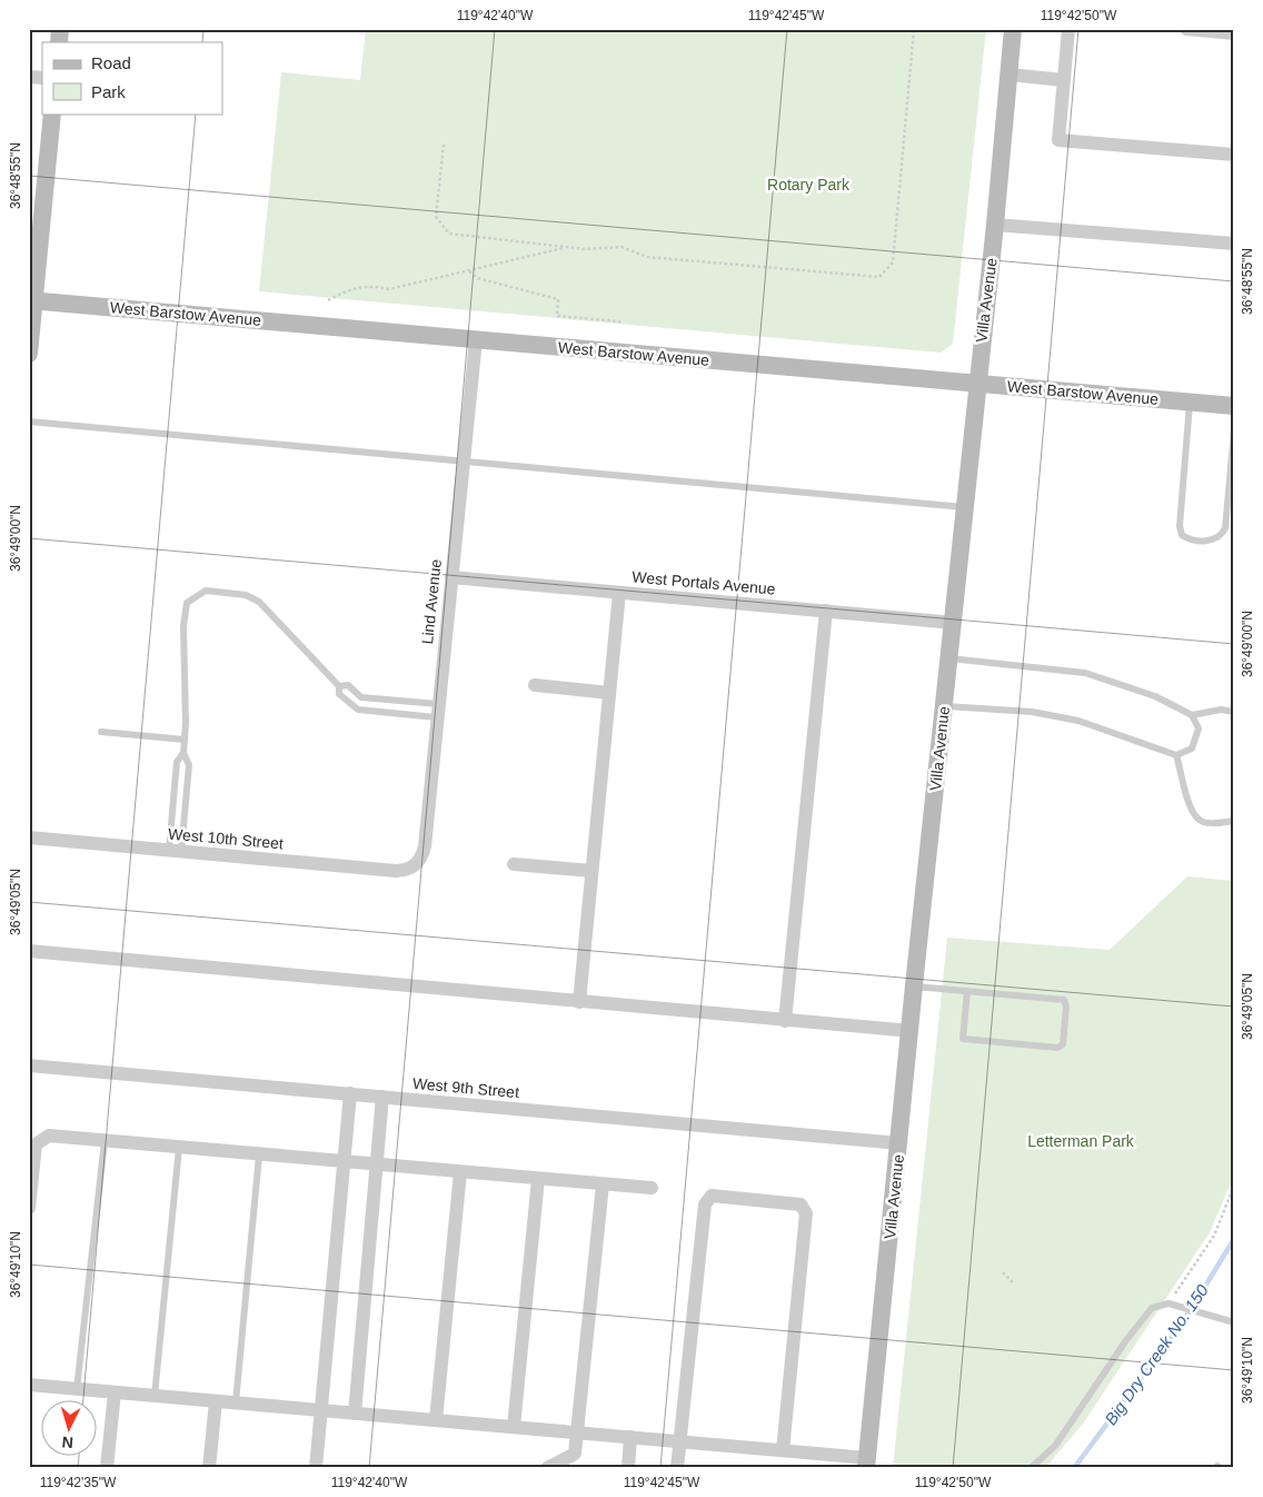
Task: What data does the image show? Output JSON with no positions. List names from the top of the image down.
{
  "streets": {
    "main road": ["Villa Avenue", "West Barstow Avenue"],
    "street": [
      "West Portals Avenue",
      "Lind Avenue",
      "West 10th Street",
      "West 9th Street"
    ]
  },
  "crossings": [
    ["Villa Avenue", "West Barstow Avenue"],
    ["Villa Avenue", "West Portals Avenue"],
    ["Villa Avenue", "West 9th Street"],
    ["West Barstow Avenue", "Lind Avenue"],
    ["West Portals Avenue", "Lind Avenue"],
    ["Lind Avenue", "West 10th Street"]
  ],
  "water": ["Big Dry Creek No. 150"],
  "parks": ["Rotary Park", "Letterman Park"],
  "legend": ["Road", "Park"],
  "north": "bottom",
  "coordinates": [
    "119°42'40\"W",
    "119°42'45\"W",
    "119°42'50\"W",
    "36°48'55\"N",
    "36°49'00\"N",
    "36°49'05\"N",
    "36°49'10\"N",
    "119°42'35\"W"
  ]
}
